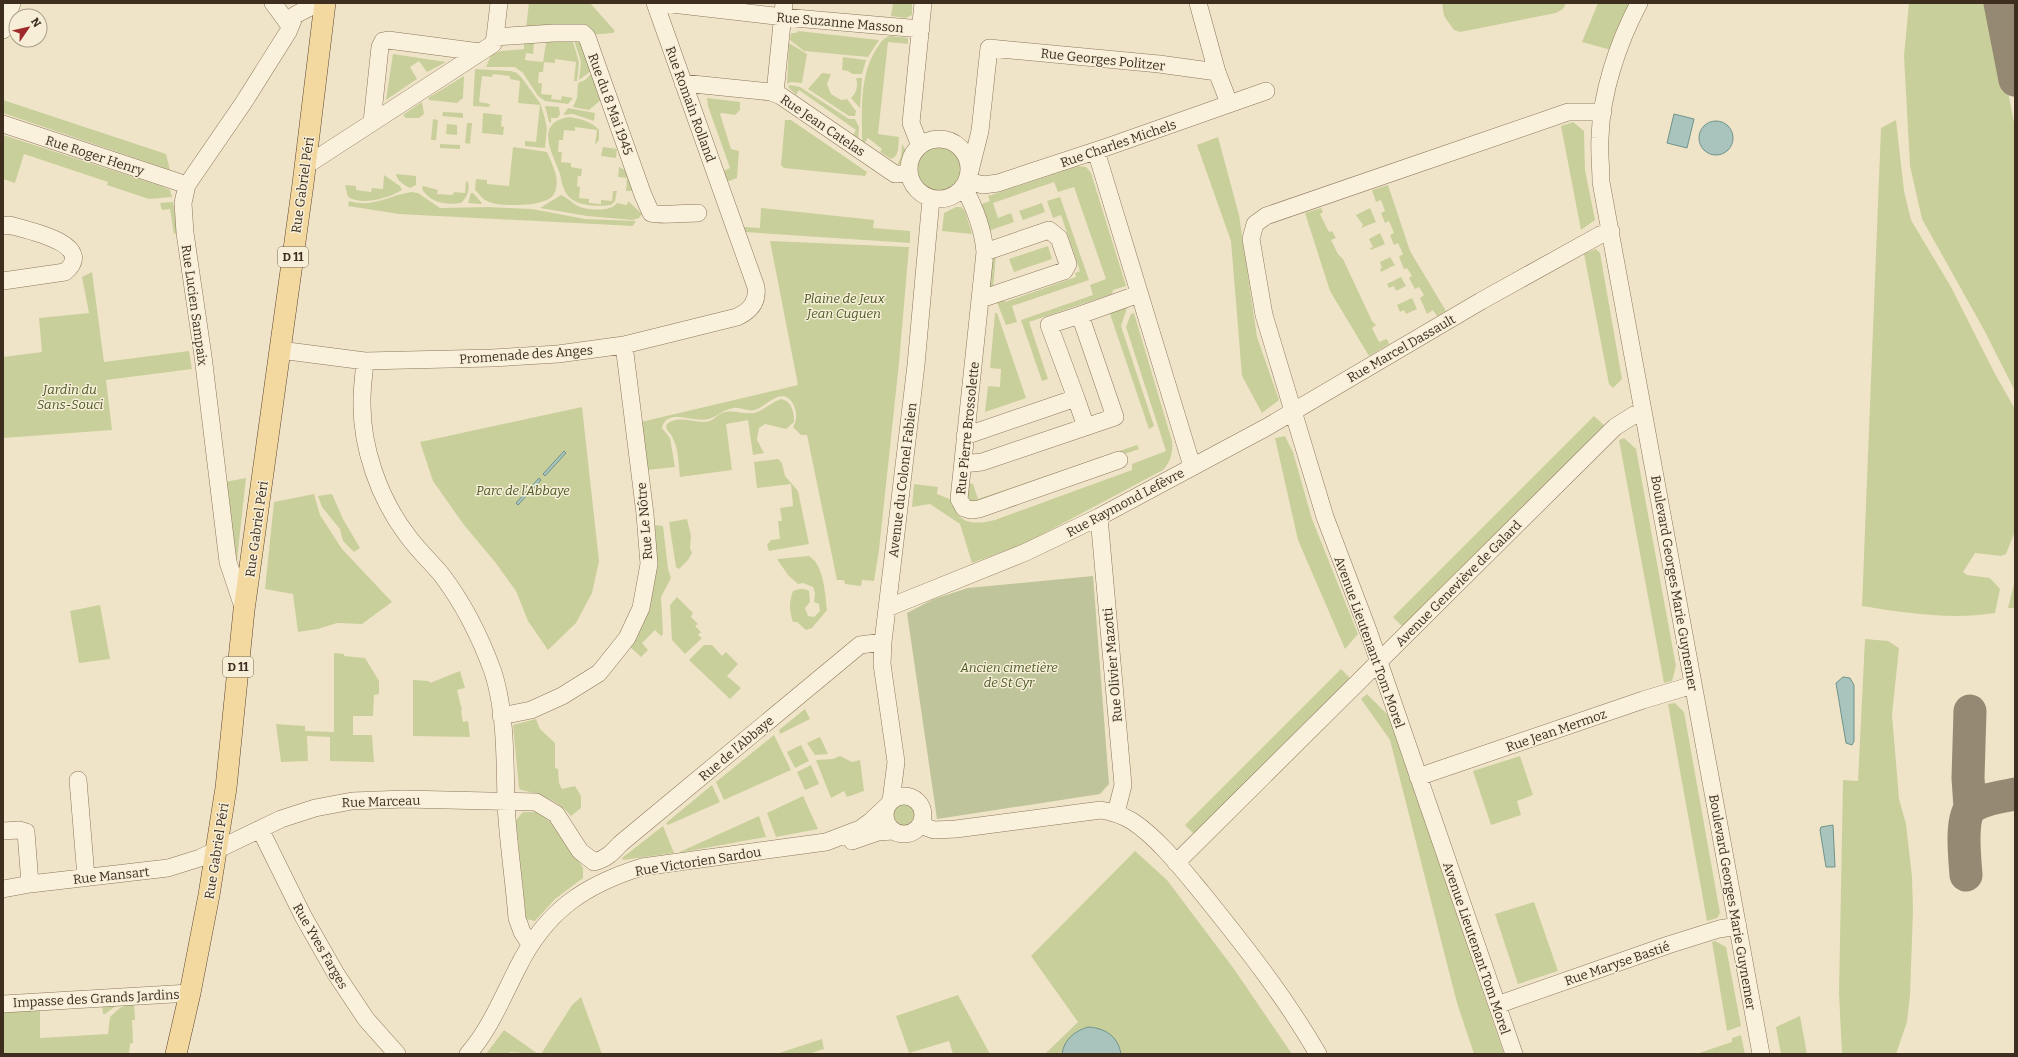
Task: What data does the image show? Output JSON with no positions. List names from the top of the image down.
{
  "streets": {
    "main road": ["Rue Gabriel Péri", "D 11"],
    "street": [
      "Rue Suzanne Masson",
      "Rue Georges Politzer",
      "Rue du 8 Mai 1945",
      "Rue Romain Rolland",
      "Rue Jean Catelas",
      "Rue Charles Michels",
      "Rue Roger Henry",
      "Rue Lucien Sampaix",
      "Rue Marcel Dassault",
      "Promenade des Anges",
      "Rue Pierre Brossolette",
      "Avenue du Colonel Fabien",
      "Rue Raymond Lefèvre",
      "Rue Le Nôtre",
      "Avenue Geneviève de Galard",
      "Boulevard Georges Marie Guynemer",
      "Avenue Lieutenant Tom Morel",
      "Rue Olivier Mazotti",
      "Rue Jean Mermoz",
      "Rue de l’Abbaye",
      "Rue Marceau",
      "Rue Victorien Sardou",
      "Rue Mansart",
      "Rue Yves Farges",
      "Rue Maryse Bastié",
      "Impasse des Grands Jardins"
    ]
  },
  "crossings": [
    ["Rue Georges Politzer", "Rue Jean Catelas"],
    ["Rue Georges Politzer", "Rue Charles Michels"],
    ["Rue Georges Politzer", "Rue Pierre Brossolette"],
    ["Rue Georges Politzer", "Avenue du Colonel Fabien"],
    ["Rue Romain Rolland", "Rue Jean Catelas"],
    ["Rue Romain Rolland", "Promenade des Anges"],
    ["Rue Jean Catelas", "Rue Charles Michels"],
    ["Rue Jean Catelas", "Rue Pierre Brossolette"],
    ["Rue Jean Catelas", "Avenue du Colonel Fabien"],
    ["Rue Charles Michels", "Rue Pierre Brossolette"],
    ["Rue Charles Michels", "Avenue du Colonel Fabien"],
    ["Rue Charles Michels", "Rue Raymond Lefèvre"],
    ["Rue Roger Henry", "Rue Lucien Sampaix"],
    ["Rue Gabriel Péri", "Rue Lucien Sampaix"],
    ["Rue Gabriel Péri", "Promenade des Anges"],
    ["Rue Gabriel Péri", "Rue Marceau"],
    ["Rue Gabriel Péri", "Rue Mansart"],
    ["Rue Gabriel Péri", "Impasse des Grands Jardins"],
    ["Rue Marcel Dassault", "Rue Raymond Lefèvre"],
    ["Rue Marcel Dassault", "Boulevard Georges Marie Guynemer"],
    ["Rue Marcel Dassault", "Avenue Lieutenant Tom Morel"],
    ["Promenade des Anges", "Rue Le Nôtre"],
    ["Rue Pierre Brossolette", "Avenue du Colonel Fabien"],
    ["Avenue du Colonel Fabien", "Rue Raymond Lefèvre"],
    ["Avenue du Colonel Fabien", "Rue de l’Abbaye"],
    ["Avenue du Colonel Fabien", "Rue Victorien Sardou"],
    ["Rue Raymond Lefèvre", "Rue Olivier Mazotti"],
    ["Avenue Geneviève de Galard", "Boulevard Georges Marie Guynemer"],
    ["Avenue Geneviève de Galard", "Avenue Lieutenant Tom Morel"],
    ["Boulevard Georges Marie Guynemer", "Avenue Lieutenant Tom Morel"],
    ["Boulevard Georges Marie Guynemer", "Rue Jean Mermoz"],
    ["Boulevard Georges Marie Guynemer", "Rue Maryse Bastié"],
    ["Avenue Lieutenant Tom Morel", "Rue Jean Mermoz"],
    ["Avenue Lieutenant Tom Morel", "Rue Maryse Bastié"],
    ["Rue de l’Abbaye", "Rue Marceau"],
    ["Rue Marceau", "Rue Mansart"],
    ["Rue Marceau", "Rue Yves Farges"]
  ],
  "parks": [
    "Plaine de Jeux Jean Cuguen",
    "Jardin du Sans-Souci",
    "Parc de l'Abbaye",
    "Ancien cimetière de St Cyr"
  ],
  "north": "top right"
}
